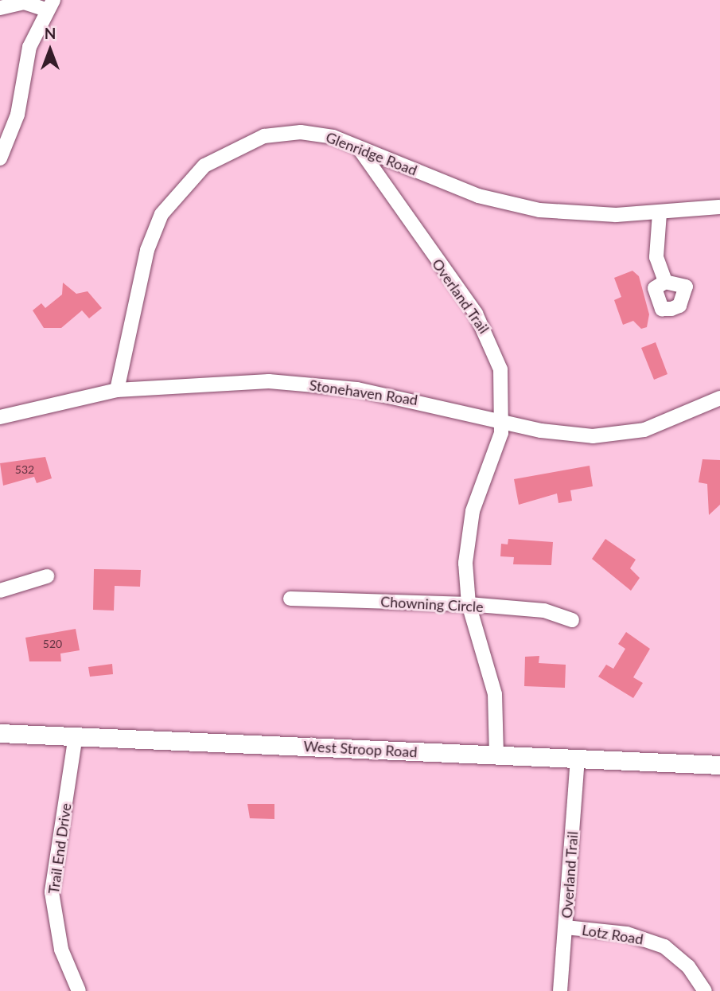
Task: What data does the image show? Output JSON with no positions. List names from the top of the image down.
{
  "streets": {
    "main road": ["West Stroop Road"],
    "street": [
      "Glenridge Road",
      "Overland Trail",
      "Stonehaven Road",
      "Chowning Circle",
      "Trail End Drive",
      "Lotz Road"
    ]
  },
  "crossings": [
    ["Glenridge Road", "Overland Trail"],
    ["Glenridge Road", "Stonehaven Road"],
    ["Overland Trail", "Stonehaven Road"],
    ["Overland Trail", "Chowning Circle"],
    ["Overland Trail", "West Stroop Road"],
    ["Overland Trail", "Lotz Road"],
    ["West Stroop Road", "Trail End Drive"]
  ],
  "house_numbers": ["532", "520"],
  "north": "top"
}
